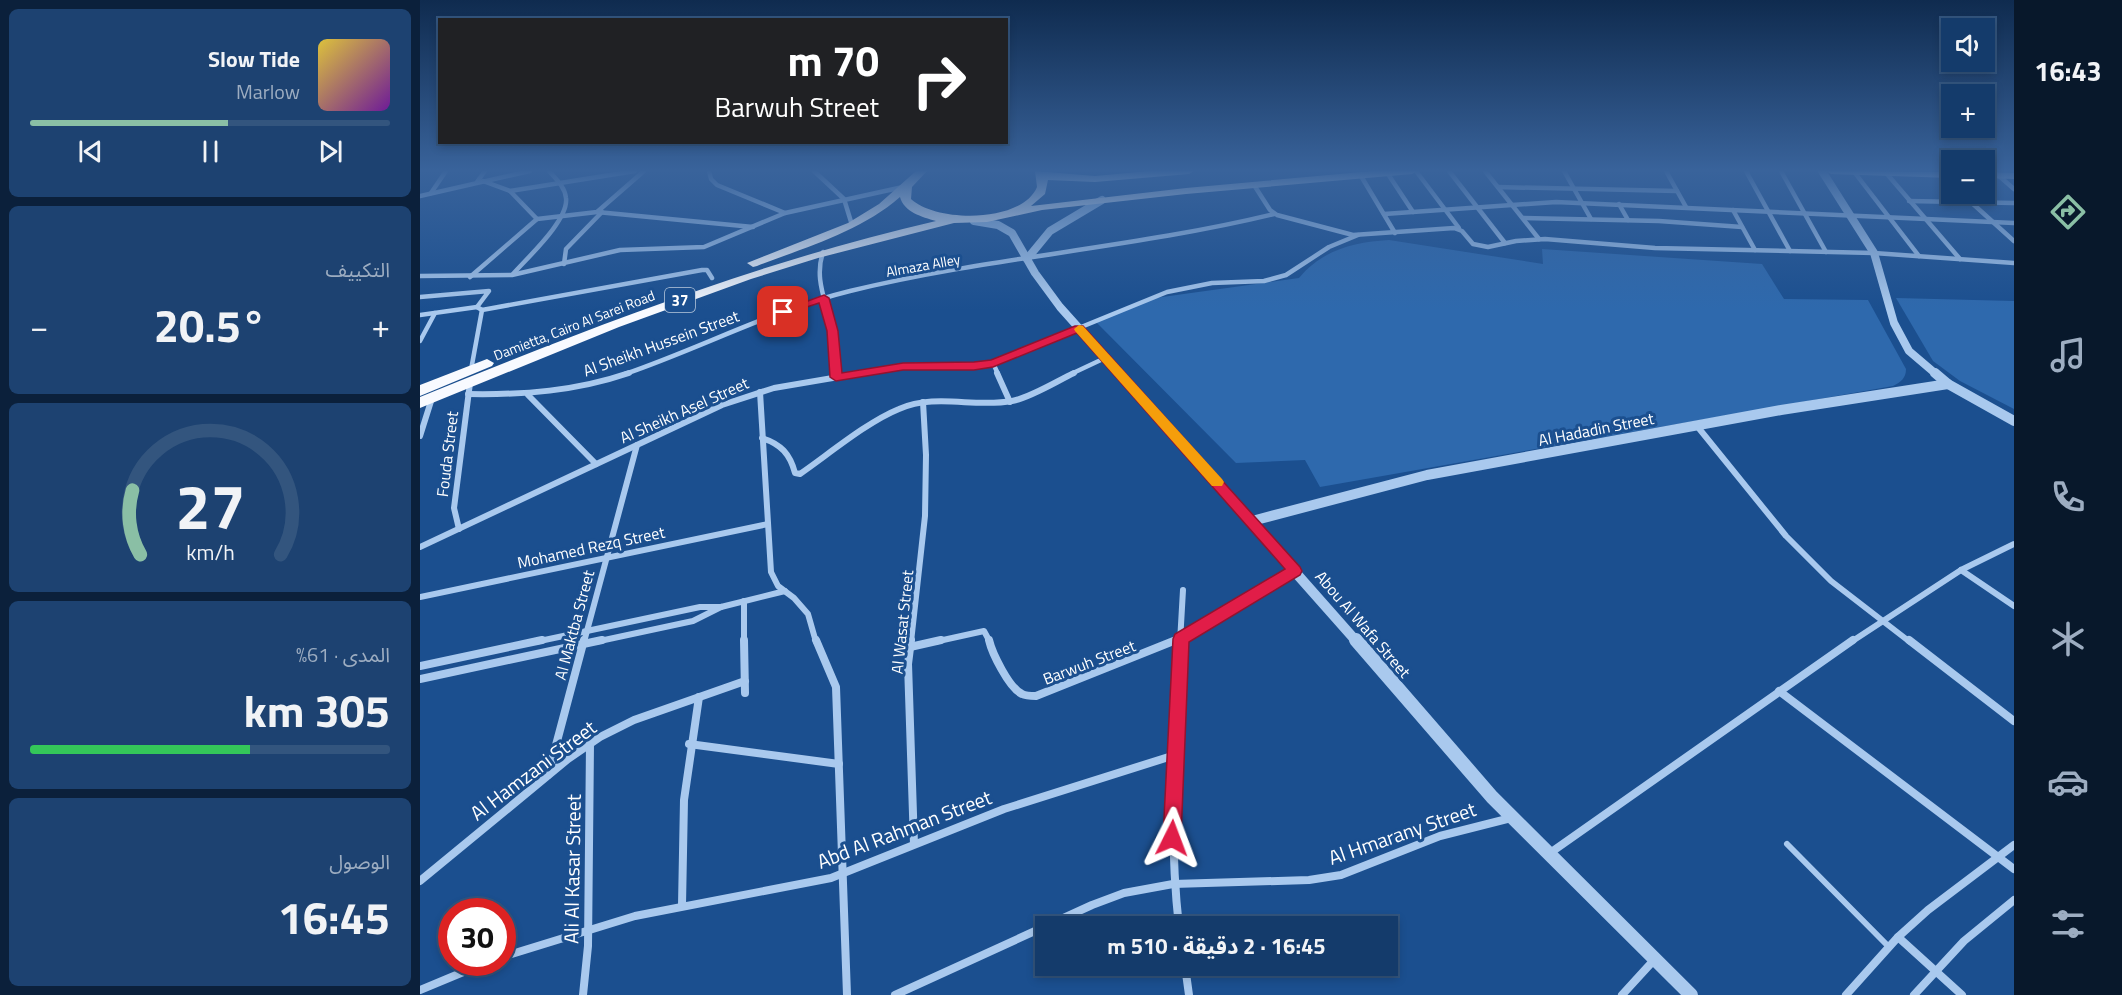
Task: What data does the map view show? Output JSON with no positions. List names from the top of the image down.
{
  "streets": {
    "highway": ["37", "Damietta, Cairo Al Sarei Road"],
    "street": [
      "Almaza Alley",
      "Al Sheikh Hussein Street",
      "Al Sheikh Asel Street",
      "Al Hadadin Street",
      "Fouda Street",
      "Mohamed Rezq Street",
      "Al Wasat Street",
      "Abou Al Wafa Street",
      "Al Maktba Street",
      "Barwuh Street",
      "Al Hamzani Street",
      "Abd Al Rahman Street",
      "Al Hmarany Street",
      "Ali Al Kasar Street"
    ]
  },
  "crossings": [
    ["Almaza Alley", "Al Sheikh Hussein Street"],
    ["Almaza Alley", "Abou Al Wafa Street"],
    ["Damietta, Cairo Al Sarei Road", "Al Sheikh Hussein Street"],
    ["Damietta, Cairo Al Sarei Road", "Fouda Street"],
    ["Al Sheikh Hussein Street", "Fouda Street"],
    ["Al Sheikh Asel Street", "Fouda Street"],
    ["Al Sheikh Asel Street", "Abou Al Wafa Street"],
    ["Al Sheikh Asel Street", "Al Maktba Street"],
    ["Al Hadadin Street", "Abou Al Wafa Street"],
    ["Mohamed Rezq Street", "Al Maktba Street"],
    ["Al Wasat Street", "Barwuh Street"],
    ["Al Wasat Street", "Abd Al Rahman Street"],
    ["Abou Al Wafa Street", "Barwuh Street"],
    ["Abou Al Wafa Street", "Al Hmarany Street"],
    ["Al Maktba Street", "Al Hamzani Street"],
    ["Al Hamzani Street", "Ali Al Kasar Street"],
    ["Abd Al Rahman Street", "Ali Al Kasar Street"]
  ],
  "page": {
    "tabs": "16:43",
    "map_buttons": ["+", "−"],
    "turn": ["70 m", "Barwuh Street"],
    "song": ["Slow Tide", "Marlow"],
    "tile": [
      "التكييف",
      ["المدى · 61%", "305 km"],
      ["الوصول", "16:45"]
    ],
    "heat": ["−", "20.5°", "+"],
    "limit": "30",
    "trip": "16:45 · 2 دقيقة · 510 m",
    "gauge": ["27", "km/h"]
  }
}
